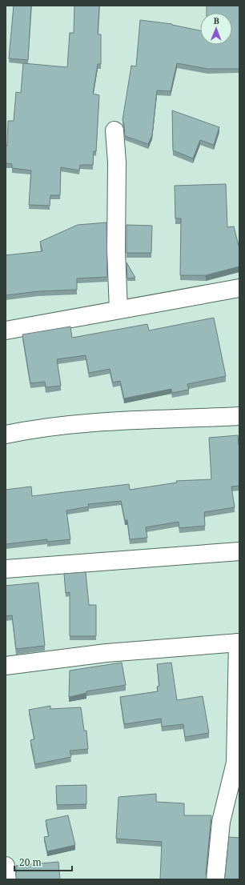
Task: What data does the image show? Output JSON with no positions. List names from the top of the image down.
{
  "scale_bar": "20 m",
  "north": "top"
}
